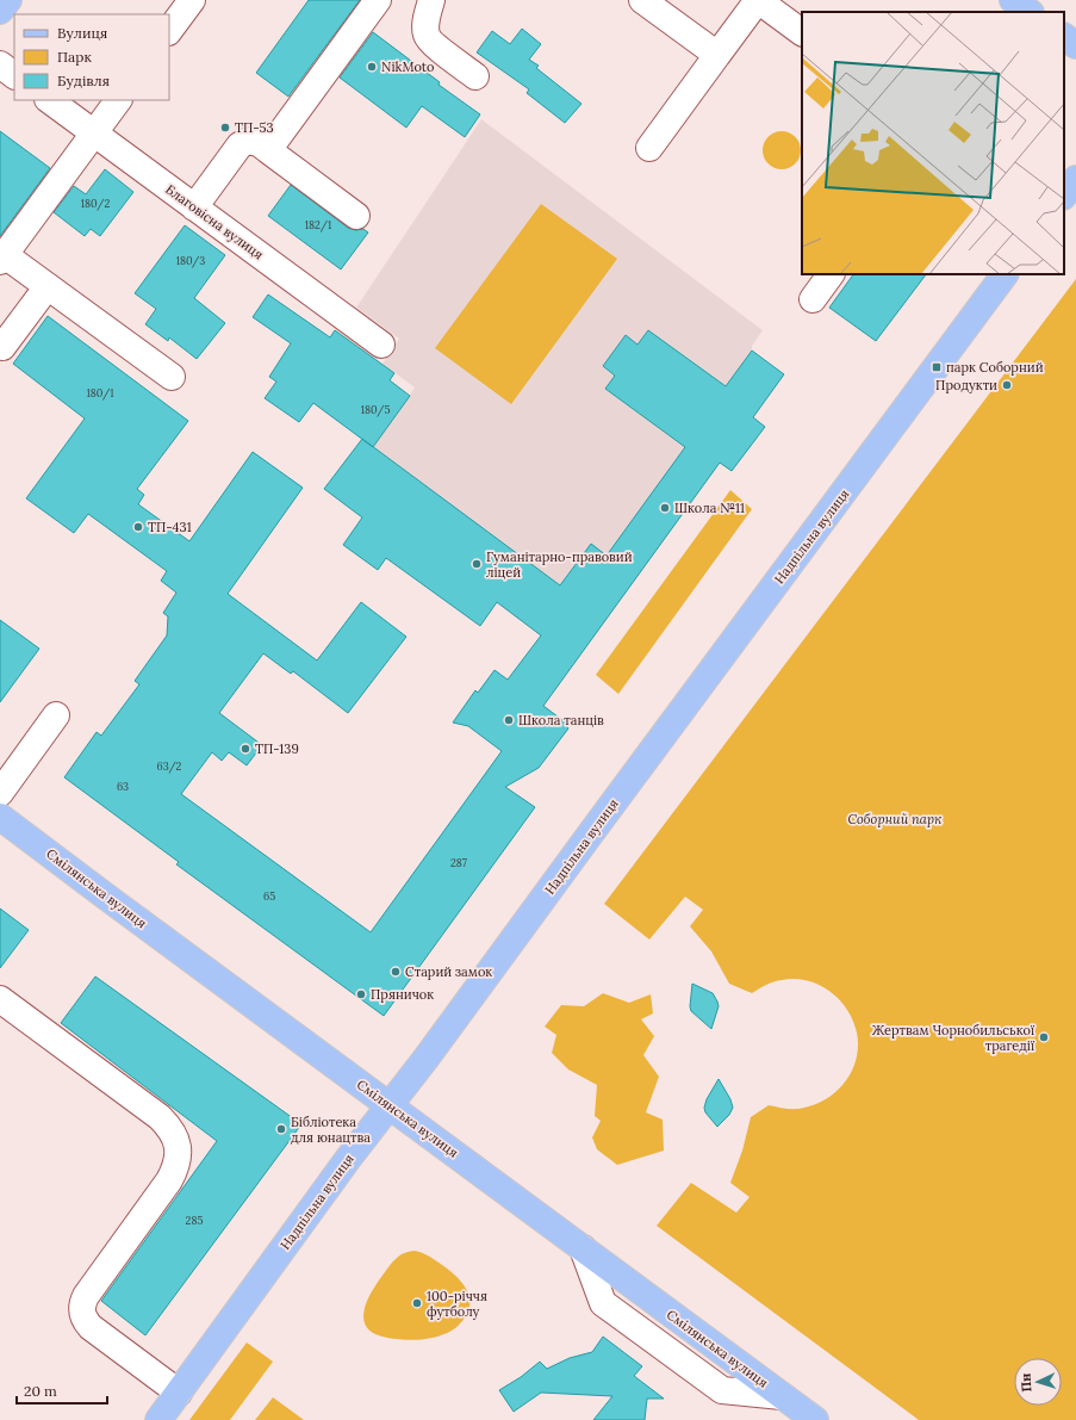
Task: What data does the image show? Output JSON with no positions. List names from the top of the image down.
{
  "streets": {
    "main road": ["Надпільна вулиця", "Смілянська вулиця"],
    "street": ["Благовісна вулиця"]
  },
  "crossings": [
    ["Надпільна вулиця", "Смілянська вулиця"]
  ],
  "parks": ["Соборний парк"],
  "places": {
    "other": [
      "NikMoto",
      "ТП-53",
      "Продукти",
      "Школа №11",
      "ТП-431",
      "Гуманітарно-правовий ліцей",
      "Школа танців",
      "ТП-139",
      "Старий замок",
      "Пряничок",
      "Жертвам Чорнобильської трагедії",
      "Бібліотека для юнацтва",
      "100-річчя футболу"
    ],
    "transit": ["парк Соборний"]
  },
  "house_numbers": [
    "180/2",
    "182/1",
    "180/3",
    "180/1",
    "180/5",
    "63/2",
    "63",
    "287",
    "65",
    "285"
  ],
  "legend": ["Вулиця", "Парк", "Будівля"],
  "scale_bar": "20 m",
  "north": "left"
}
